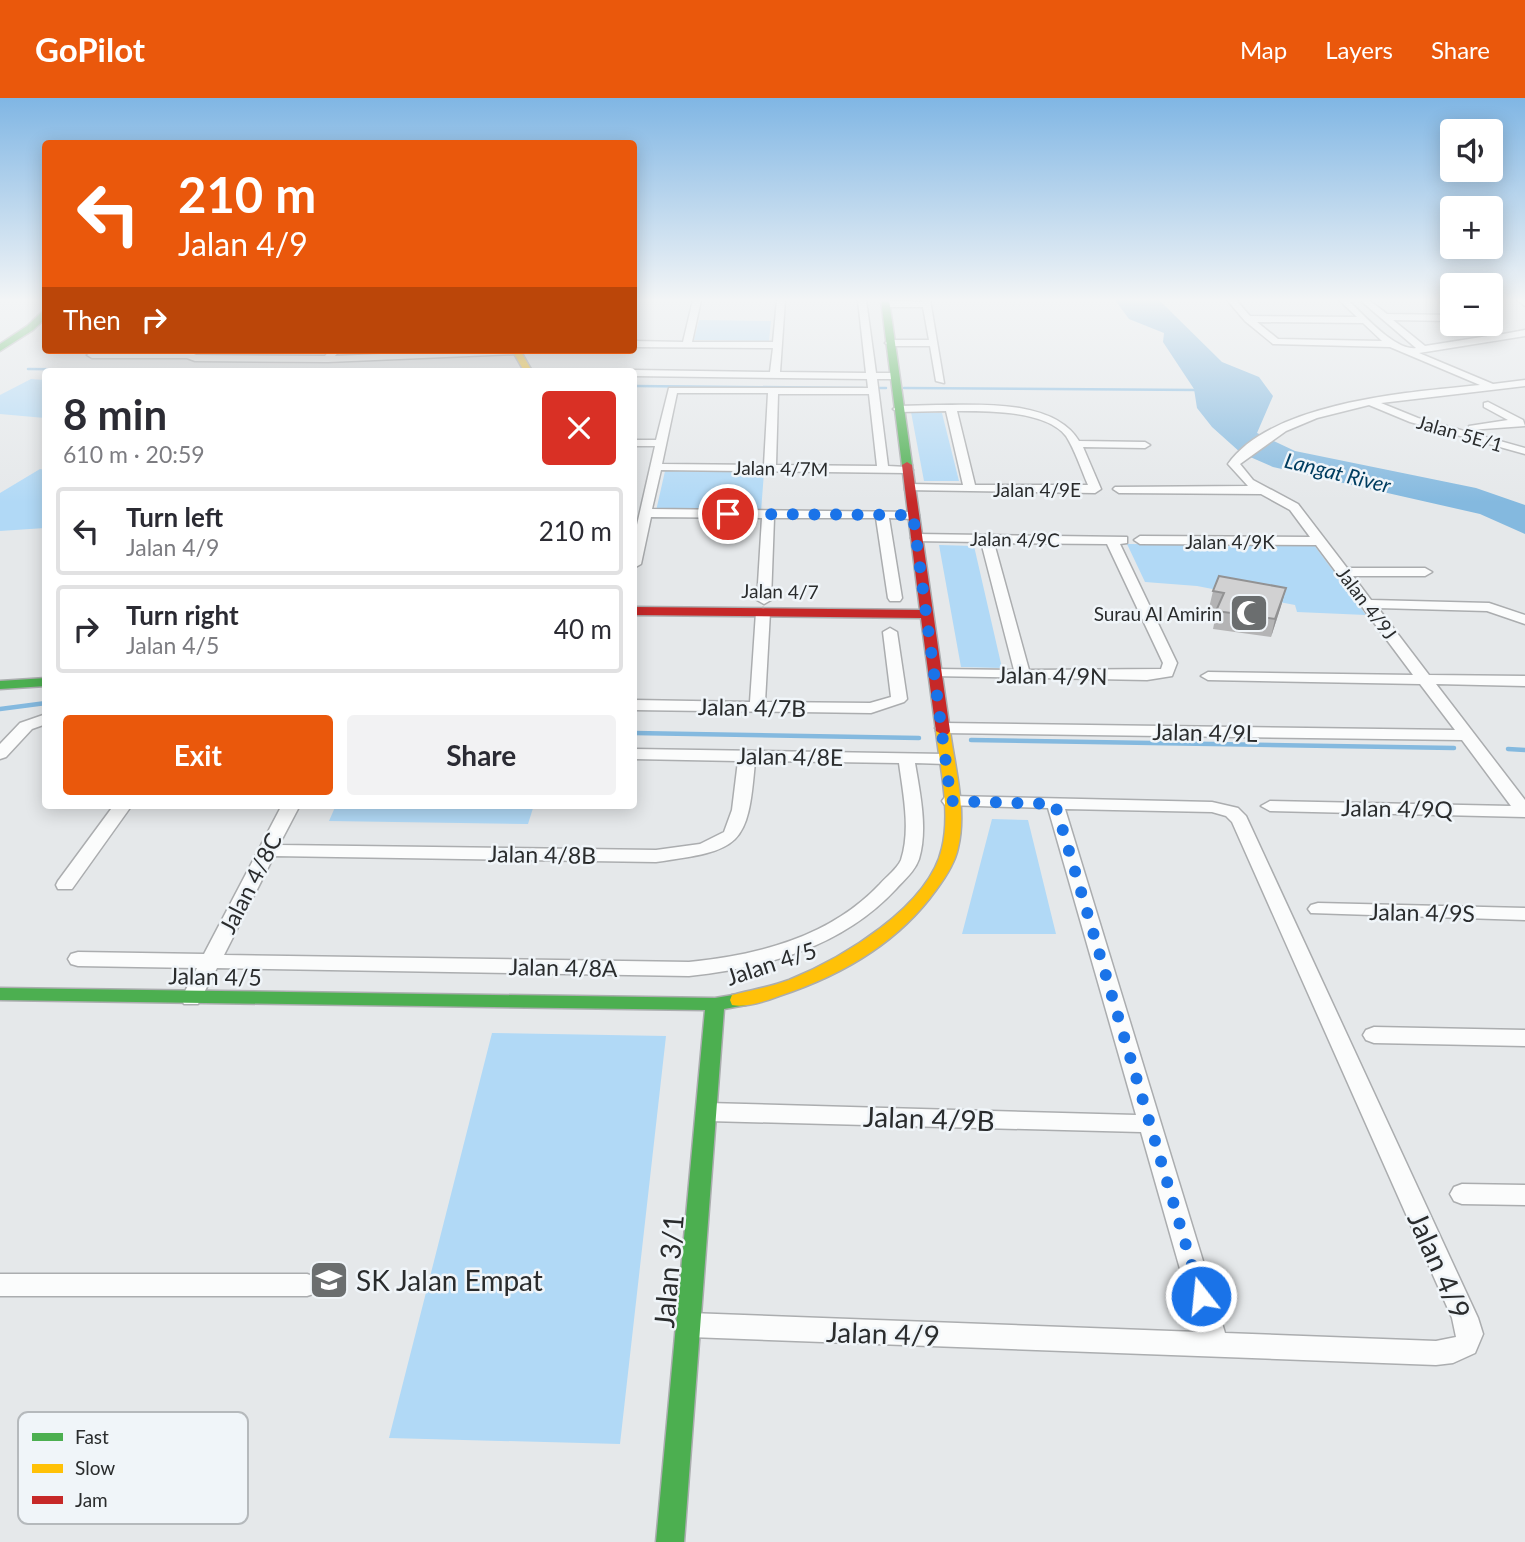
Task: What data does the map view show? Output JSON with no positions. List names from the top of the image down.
{
  "streets": {
    "street": [
      "Jalan 5E/1",
      "Jalan 4/7M",
      "Jalan 4/9E",
      "Jalan 4/9C",
      "Jalan 4/9K",
      "Jalan 4/7",
      "Jalan 4/9J",
      "Jalan 4/9N",
      "Jalan 4/7B",
      "Jalan 4/9L",
      "Jalan 4/8E",
      "Jalan 4/9Q",
      "Jalan 4/8B",
      "Jalan 4/8C",
      "Jalan 4/9S",
      "Jalan 4/5",
      "Jalan 4/8A",
      "Jalan 4/9B",
      "Jalan 4/9",
      "Jalan 3/1"
    ]
  },
  "crossings": [
    ["Jalan 5E/1", "Jalan 4/9J"],
    ["Jalan 4/7M", "Jalan 4/5"],
    ["Jalan 4/9E", "Jalan 4/5"],
    ["Jalan 4/9C", "Jalan 4/9N"],
    ["Jalan 4/9C", "Jalan 4/5"],
    ["Jalan 4/9K", "Jalan 4/9J"],
    ["Jalan 4/7", "Jalan 4/5"],
    ["Jalan 4/9J", "Jalan 4/9L"],
    ["Jalan 4/9N", "Jalan 4/5"],
    ["Jalan 4/9L", "Jalan 4/5"],
    ["Jalan 4/8E", "Jalan 4/8B"],
    ["Jalan 4/8E", "Jalan 4/5"],
    ["Jalan 4/8E", "Jalan 4/8A"],
    ["Jalan 4/8B", "Jalan 4/8C"],
    ["Jalan 4/8C", "Jalan 4/5"],
    ["Jalan 4/8C", "Jalan 4/8A"],
    ["Jalan 4/5", "Jalan 4/9"],
    ["Jalan 4/5", "Jalan 3/1"],
    ["Jalan 4/9B", "Jalan 3/1"],
    ["Jalan 4/9", "Jalan 3/1"]
  ],
  "water": ["Langat River"],
  "places": {
    "mosque": ["Surau Al Amirin"],
    "school or university": ["SK Jalan Empat"]
  },
  "legend": ["Fast", "Slow", "Jam"],
  "page": {
    "header": "GoPilot",
    "nav": ["Map", "Layers", "Share"],
    "map_buttons": ["+", "−"],
    "turn": ["210 m", "Jalan 4/9"],
    "then": "Then",
    "heading": ["8 min", "610 m · 20:59"],
    "list": [
      {
        "name": "Turn left",
        "note": "Jalan 4/9",
        "value": "210 m"
      },
      {
        "name": "Turn right",
        "note": "Jalan 4/5",
        "value": "40 m"
      }
    ],
    "buttons": ["Exit", "Share"]
  }
}
